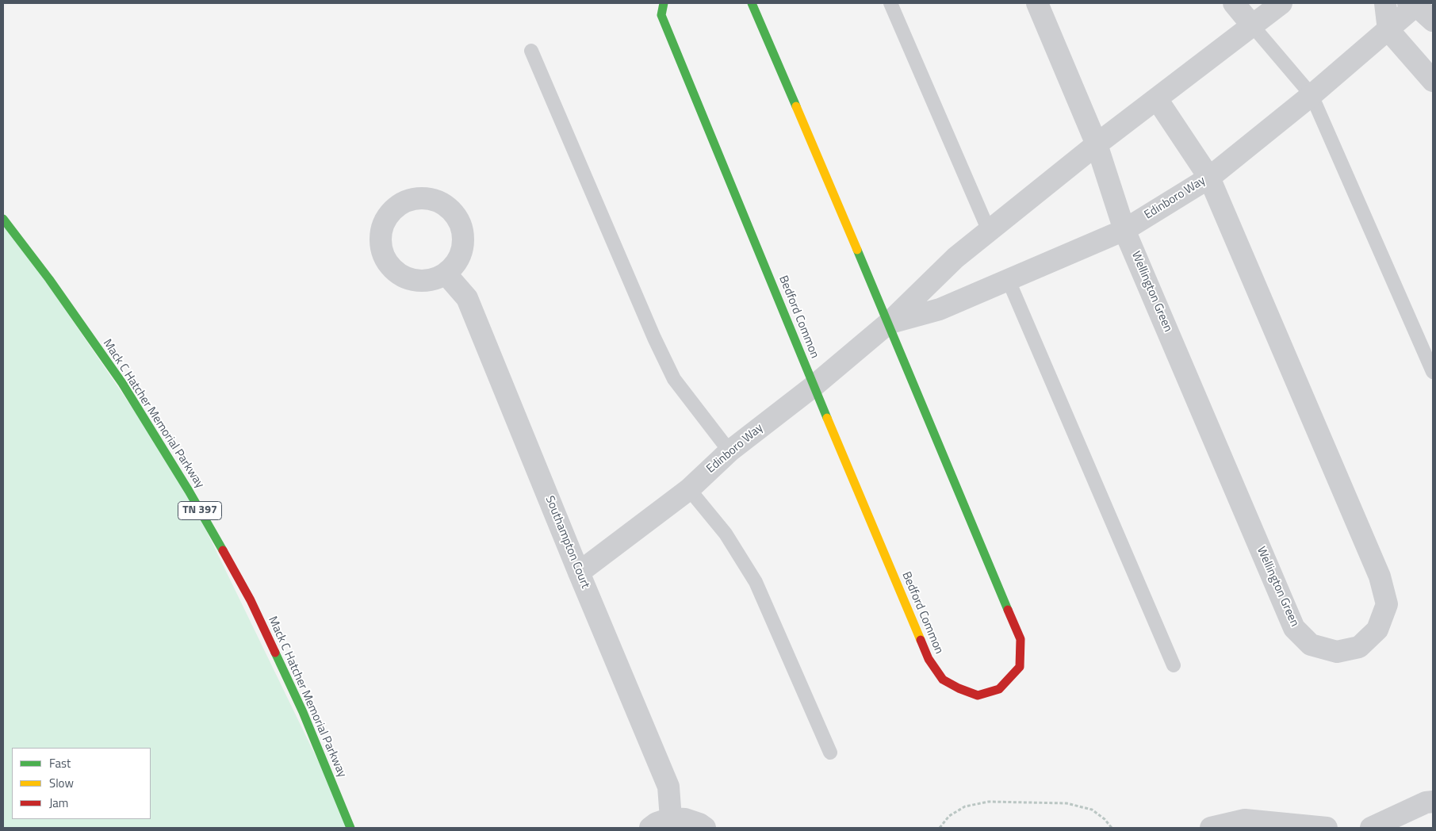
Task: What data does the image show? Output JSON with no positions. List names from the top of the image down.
{
  "streets": {
    "street": [
      "Edinboro Way",
      "Wellington Green",
      "Bedford Common",
      "Mack C Hatcher Memorial Parkway",
      "TN 397",
      "Southampton Court"
    ]
  },
  "crossings": [
    ["Edinboro Way", "Wellington Green"],
    ["Edinboro Way", "Bedford Common"],
    ["Edinboro Way", "Southampton Court"]
  ],
  "legend": ["Fast", "Slow", "Jam"]
}
